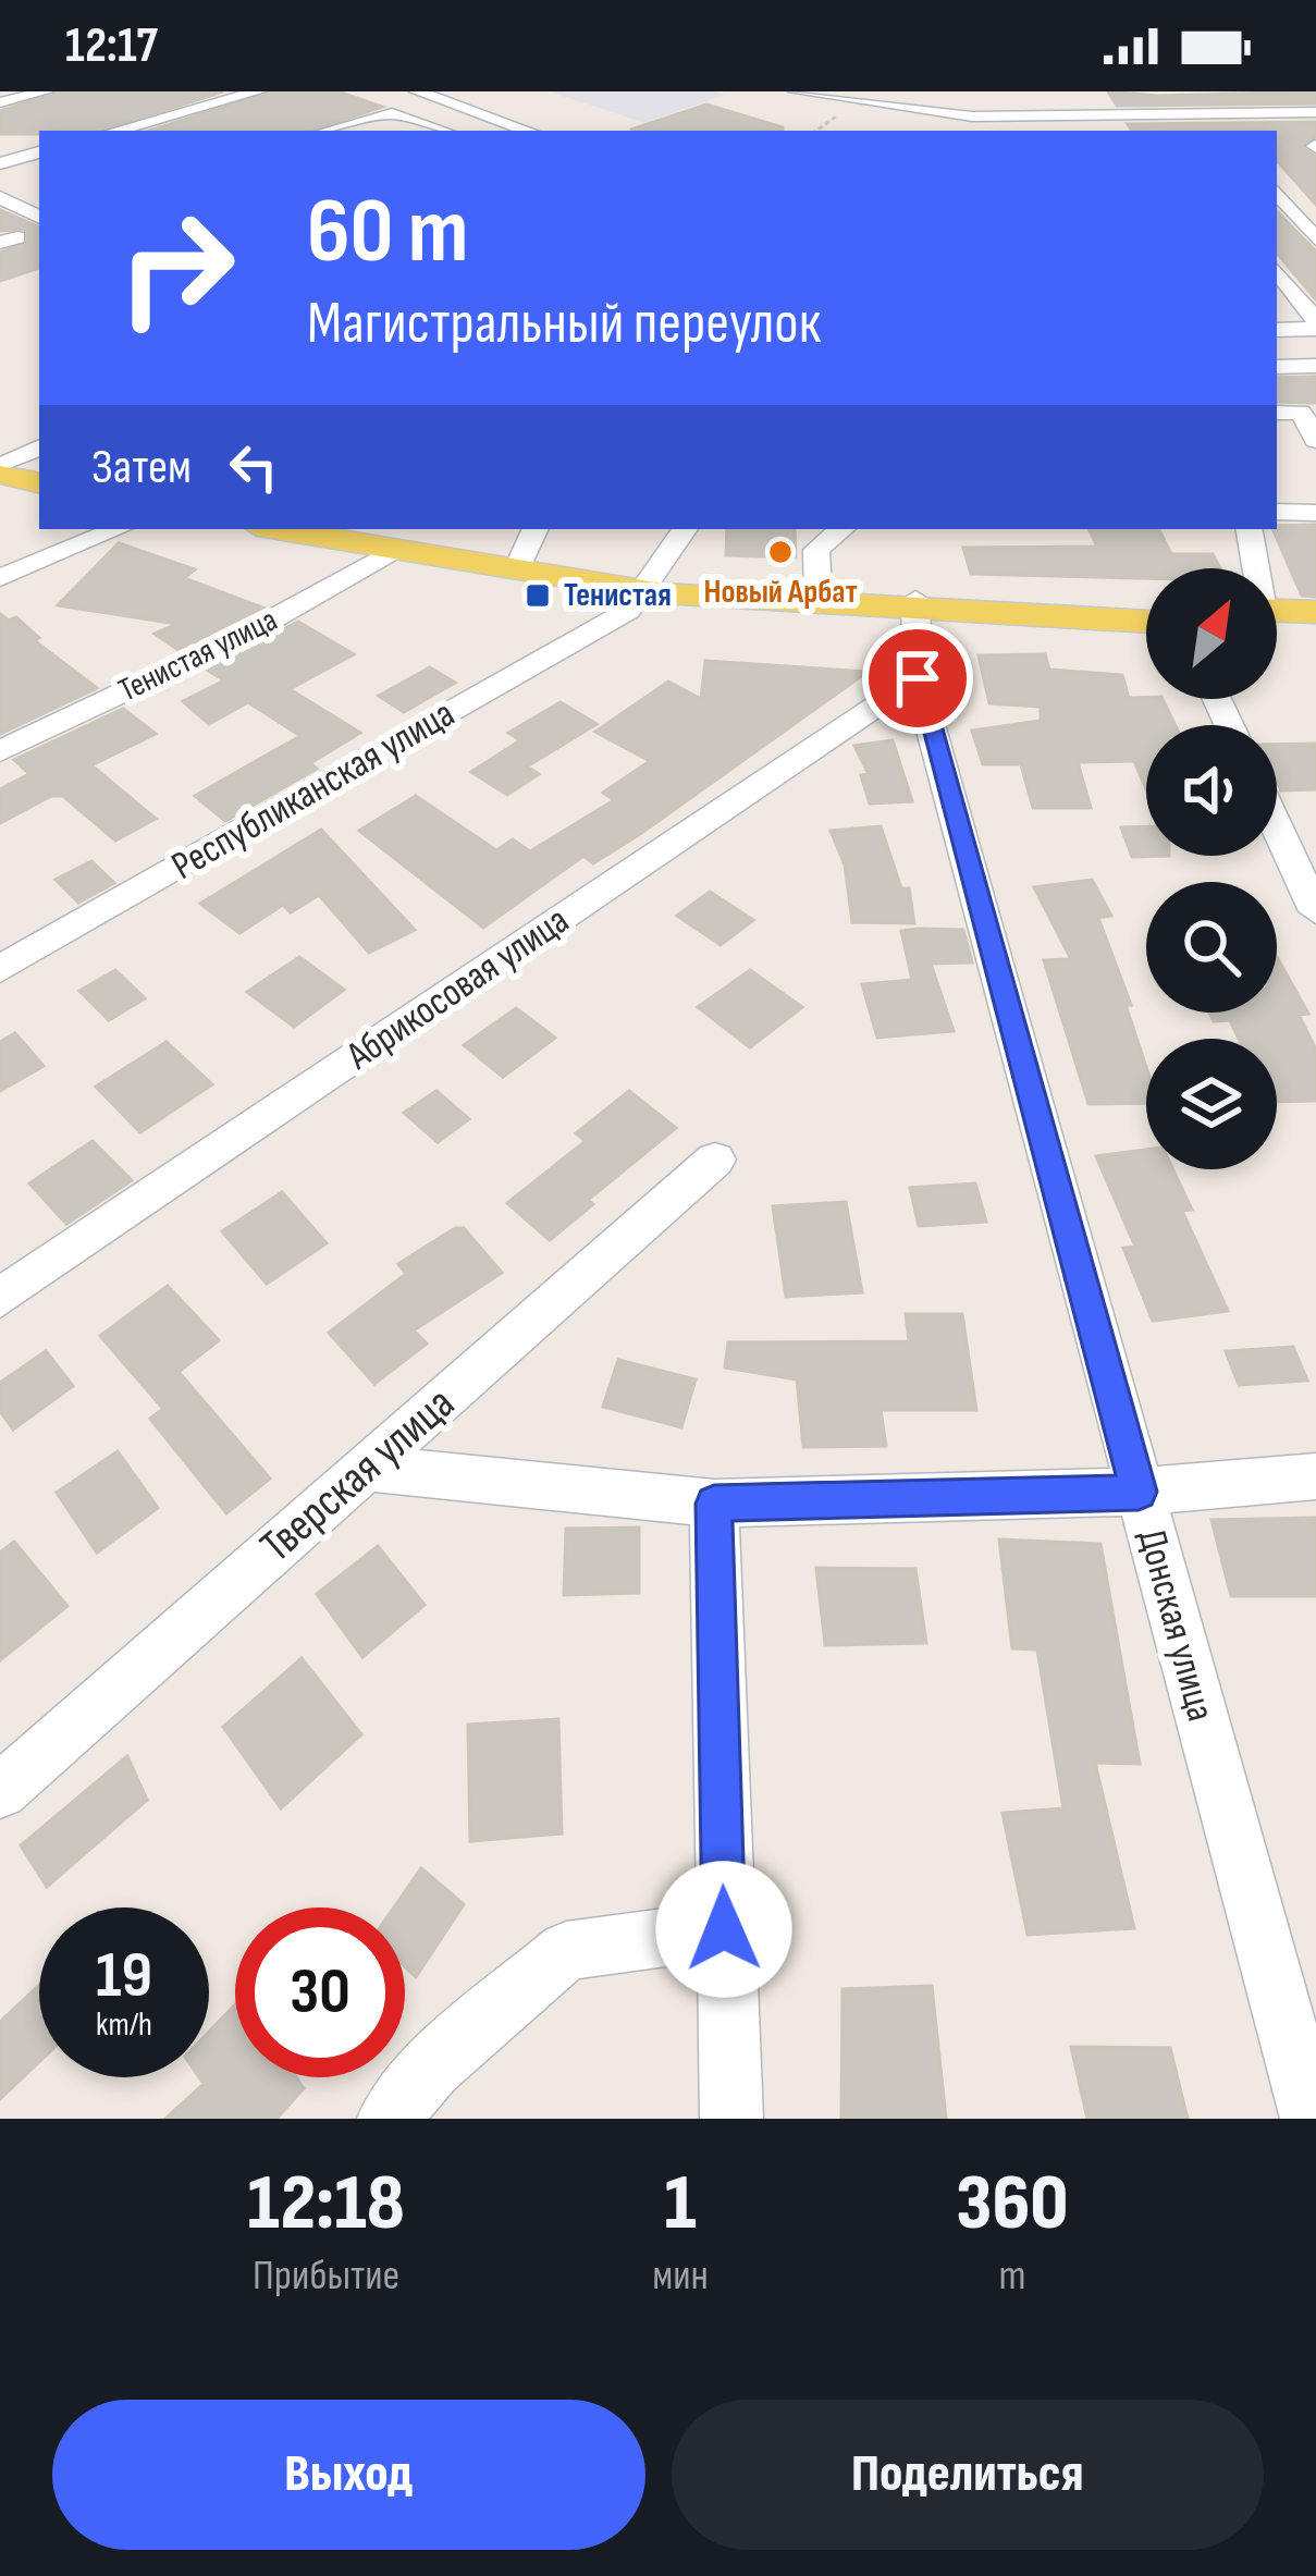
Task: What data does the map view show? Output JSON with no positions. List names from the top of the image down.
{
  "streets": {
    "street": [
      "Тенистая улица",
      "Республиканская улица",
      "Абрикосовая улица",
      "Тверская улица",
      "Донская улица"
    ]
  },
  "crossings": [
    ["Абрикосовая улица", "Донская улица"]
  ],
  "places": {
    "other": ["Новый Арбат"],
    "transit": ["Тенистая"]
  },
  "north": "top right",
  "page": {
    "status": "12:17",
    "turn": ["60 m", "Магистральный переулок"],
    "then": "Затем",
    "speed": "19 km/h",
    "limit": "30",
    "eta": [
      "12:18",
      "Прибытие",
      "1",
      "мин",
      "360",
      "m"
    ],
    "buttons": ["Выход", "Поделиться"]
  }
}
